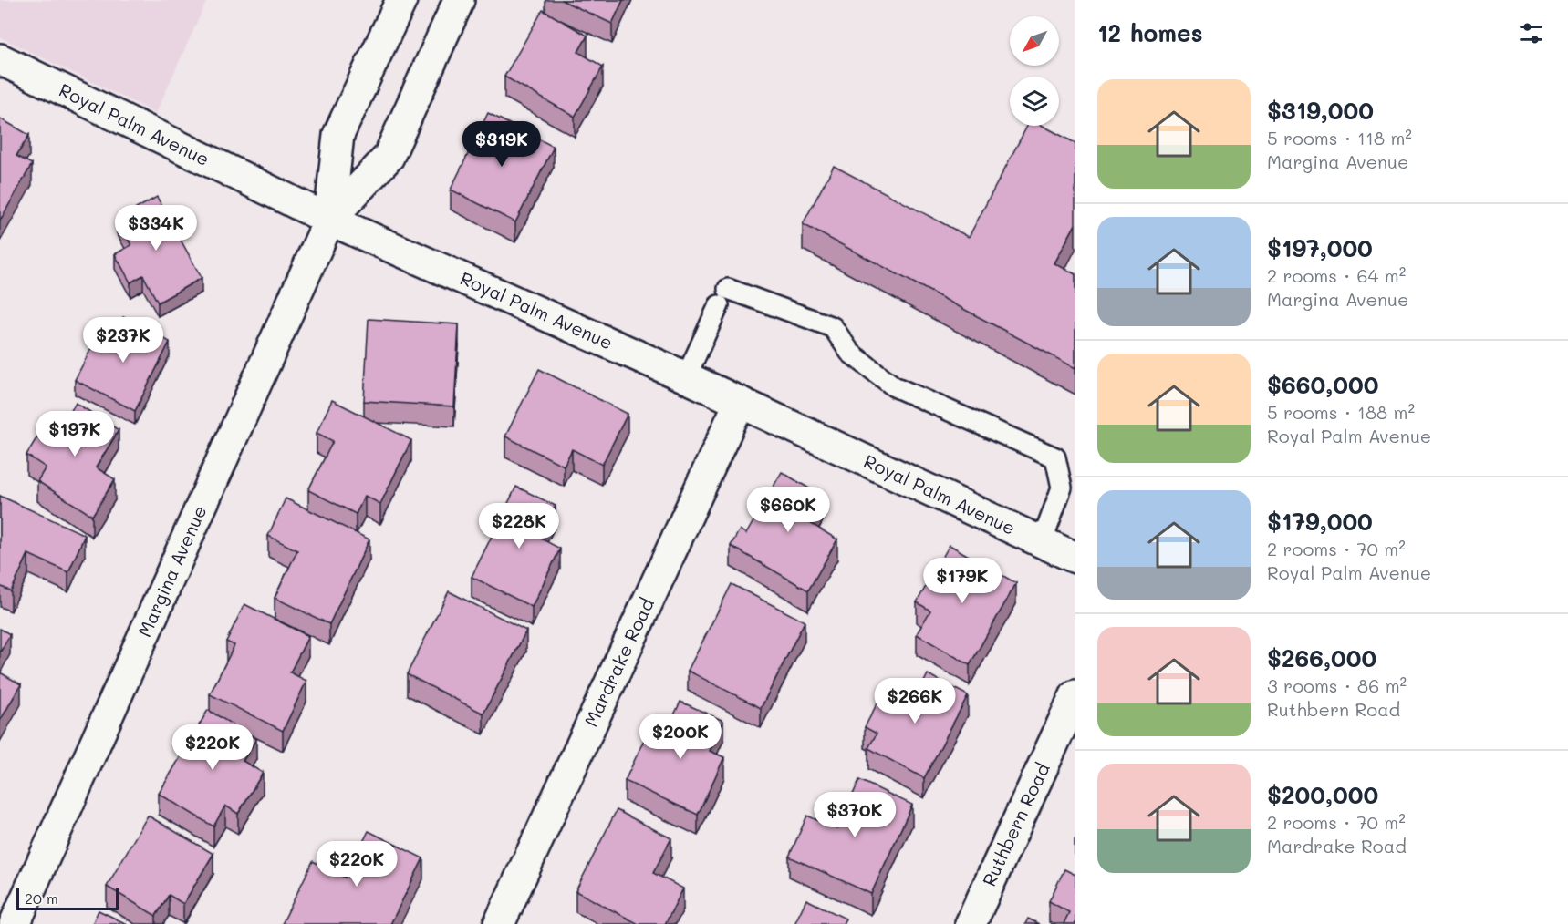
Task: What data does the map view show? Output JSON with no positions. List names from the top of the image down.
{
  "streets": {
    "street": [
      "Royal Palm Avenue",
      "Margina Avenue",
      "Mardrake Road",
      "Ruthbern Road"
    ]
  },
  "crossings": [
    ["Royal Palm Avenue", "Margina Avenue"],
    ["Royal Palm Avenue", "Mardrake Road"]
  ],
  "scale_bar": "20 m",
  "north": "bottom left",
  "page": {
    "heading": "12 homes",
    "list": [
      {
        "name": "$319,000",
        "note": "5 rooms · 118 m² · Margina Avenue"
      },
      {
        "name": "$197,000",
        "note": "2 rooms · 64 m² · Margina Avenue"
      },
      {
        "name": "$660,000",
        "note": "5 rooms · 188 m² · Royal Palm Avenue"
      },
      {
        "name": "$179,000",
        "note": "2 rooms · 70 m² · Royal Palm Avenue"
      },
      {
        "name": "$266,000",
        "note": "3 rooms · 86 m² · Ruthbern Road"
      },
      {
        "name": "$200,000",
        "note": "2 rooms · 70 m² · Mardrake Road"
      }
    ],
    "price": [
      "$319K",
      "$334K",
      "$237K",
      "$197K",
      "$660K",
      "$228K",
      "$179K",
      "$266K",
      "$200K",
      "$220K",
      "$370K",
      "$220K"
    ],
    "scale": "20 m"
  }
}
